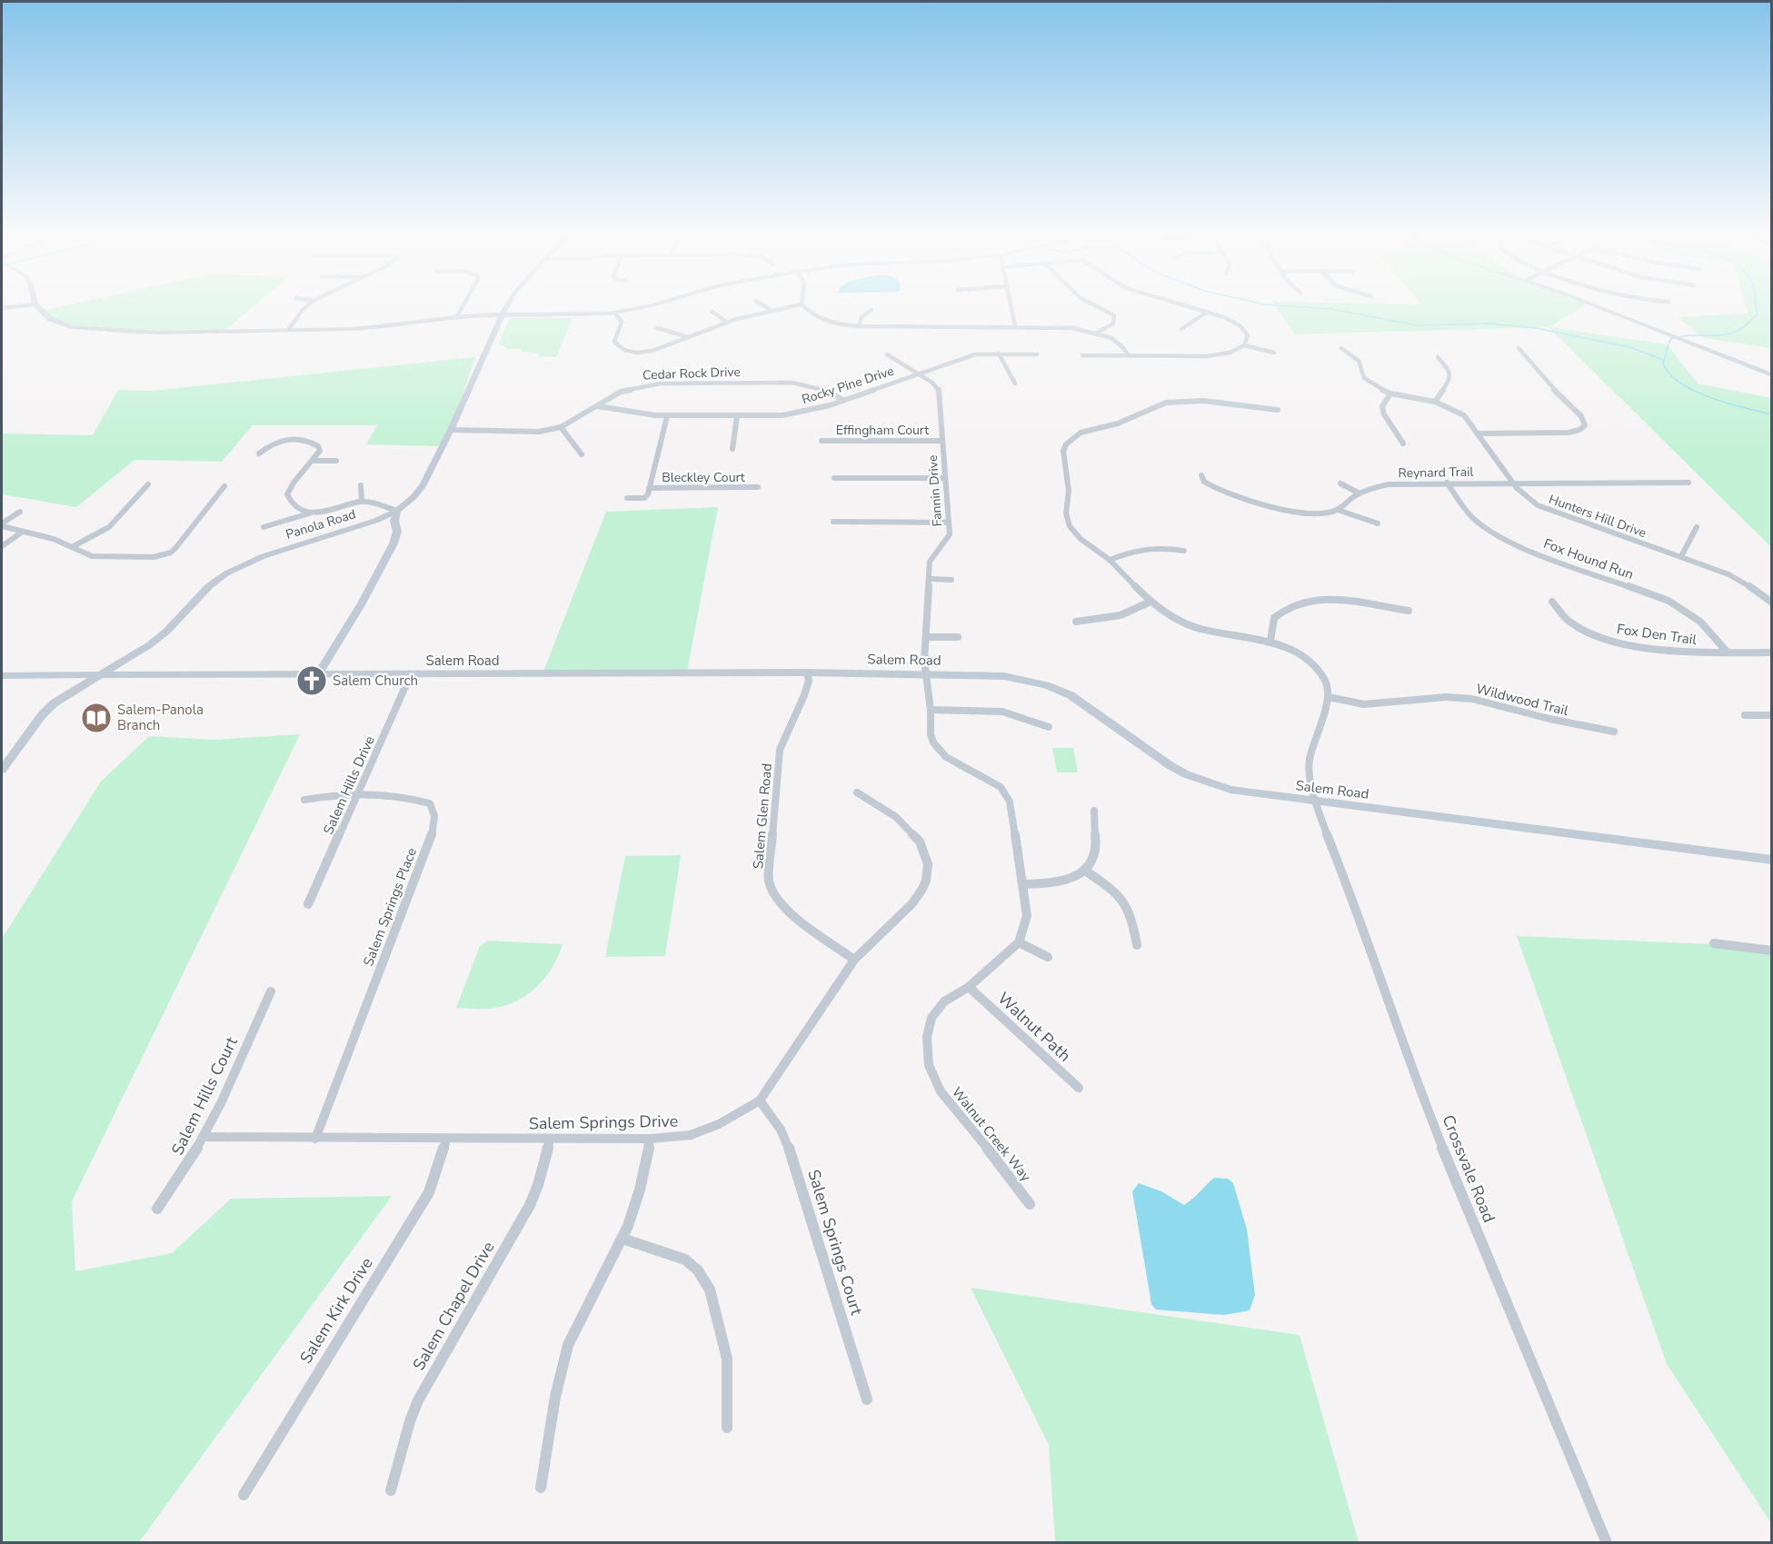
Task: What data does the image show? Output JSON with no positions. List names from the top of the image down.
{
  "streets": {
    "street": [
      "Cedar Rock Drive",
      "Rocky Pine Drive",
      "Effingham Court",
      "Reynard Trail",
      "Bleckley Court",
      "Fannin Drive",
      "Hunters Hill Drive",
      "Panola Road",
      "Fox Hound Run",
      "Fox Den Trail",
      "Salem Road",
      "Wildwood Trail",
      "Salem Hills Drive",
      "Salem Glen Road",
      "Salem Springs Place",
      "Walnut Path",
      "Salem Hills Court",
      "Salem Springs Drive",
      "Walnut Creek Way",
      "Crossvale Road",
      "Salem Springs Court",
      "Salem Chapel Drive",
      "Salem Kirk Drive"
    ]
  },
  "crossings": [
    ["Cedar Rock Drive", "Rocky Pine Drive"],
    ["Rocky Pine Drive", "Fannin Drive"],
    ["Effingham Court", "Fannin Drive"],
    ["Reynard Trail", "Hunters Hill Drive"],
    ["Reynard Trail", "Fox Hound Run"],
    ["Fannin Drive", "Salem Road"],
    ["Panola Road", "Salem Road"],
    ["Fox Hound Run", "Fox Den Trail"],
    ["Salem Road", "Salem Hills Drive"],
    ["Salem Road", "Salem Glen Road"],
    ["Salem Road", "Crossvale Road"],
    ["Wildwood Trail", "Crossvale Road"],
    ["Salem Hills Drive", "Salem Springs Place"],
    ["Salem Glen Road", "Salem Springs Drive"],
    ["Salem Springs Place", "Salem Springs Drive"],
    ["Walnut Path", "Walnut Creek Way"],
    ["Salem Hills Court", "Salem Springs Drive"],
    ["Salem Springs Drive", "Salem Springs Court"],
    ["Salem Springs Drive", "Salem Chapel Drive"],
    ["Salem Springs Drive", "Salem Kirk Drive"]
  ],
  "places": {
    "church": ["Salem Church"],
    "library": ["Salem-Panola Branch"]
  }
}
